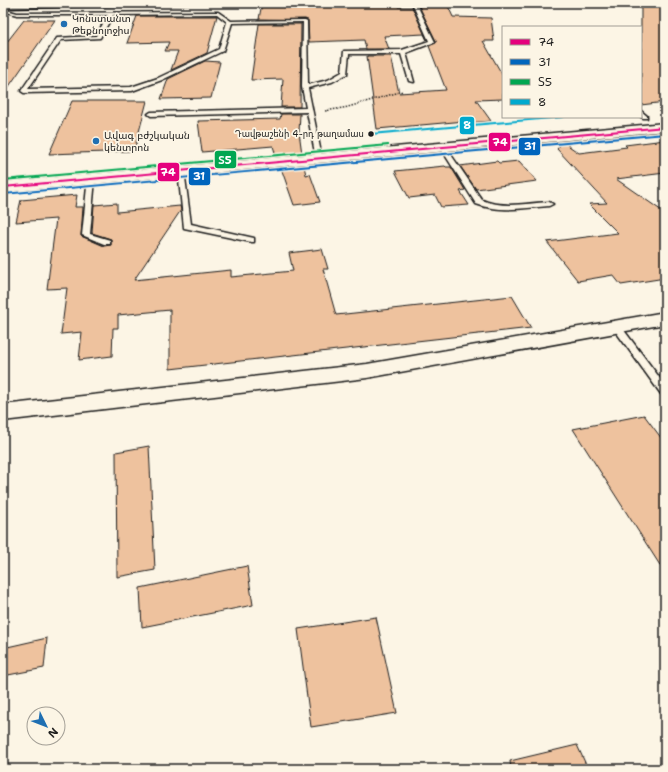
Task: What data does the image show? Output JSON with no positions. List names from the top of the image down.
{
  "places": ["Կոնստանտ Թեքնոլոջիս", "Դավթաշենի 4-րդ թաղամաս", "Ավագ բժշկական կենտրոն"],
  "lines": [
    "transit line 8",
    "transit line 74",
    "transit line 31",
    "transit line Տ5"
  ],
  "legend": [
    "74",
    "31",
    "Տ5",
    "8"
  ],
  "north": "bottom right"
}
